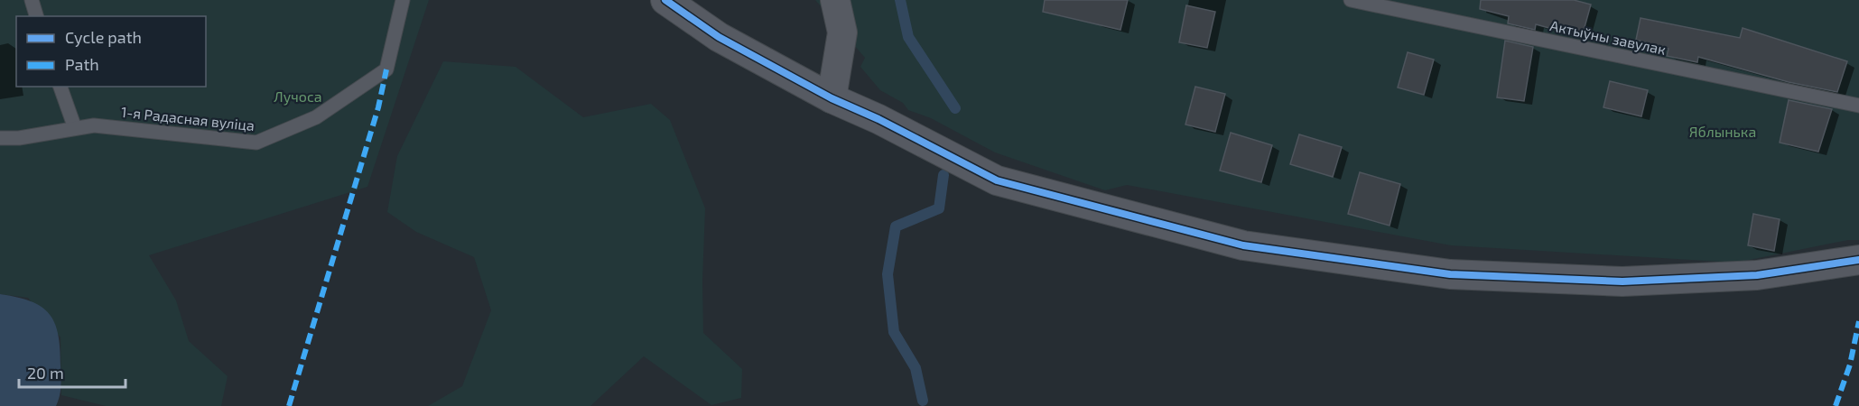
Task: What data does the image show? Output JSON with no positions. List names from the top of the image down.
{
  "streets": {
    "lane": ["Актыўны завулак", "1-я Радасная вуліца"]
  },
  "parks": ["Лучоса", "Яблынька"],
  "legend": ["Cycle path", "Path"],
  "scale_bar": "20 m"
}
